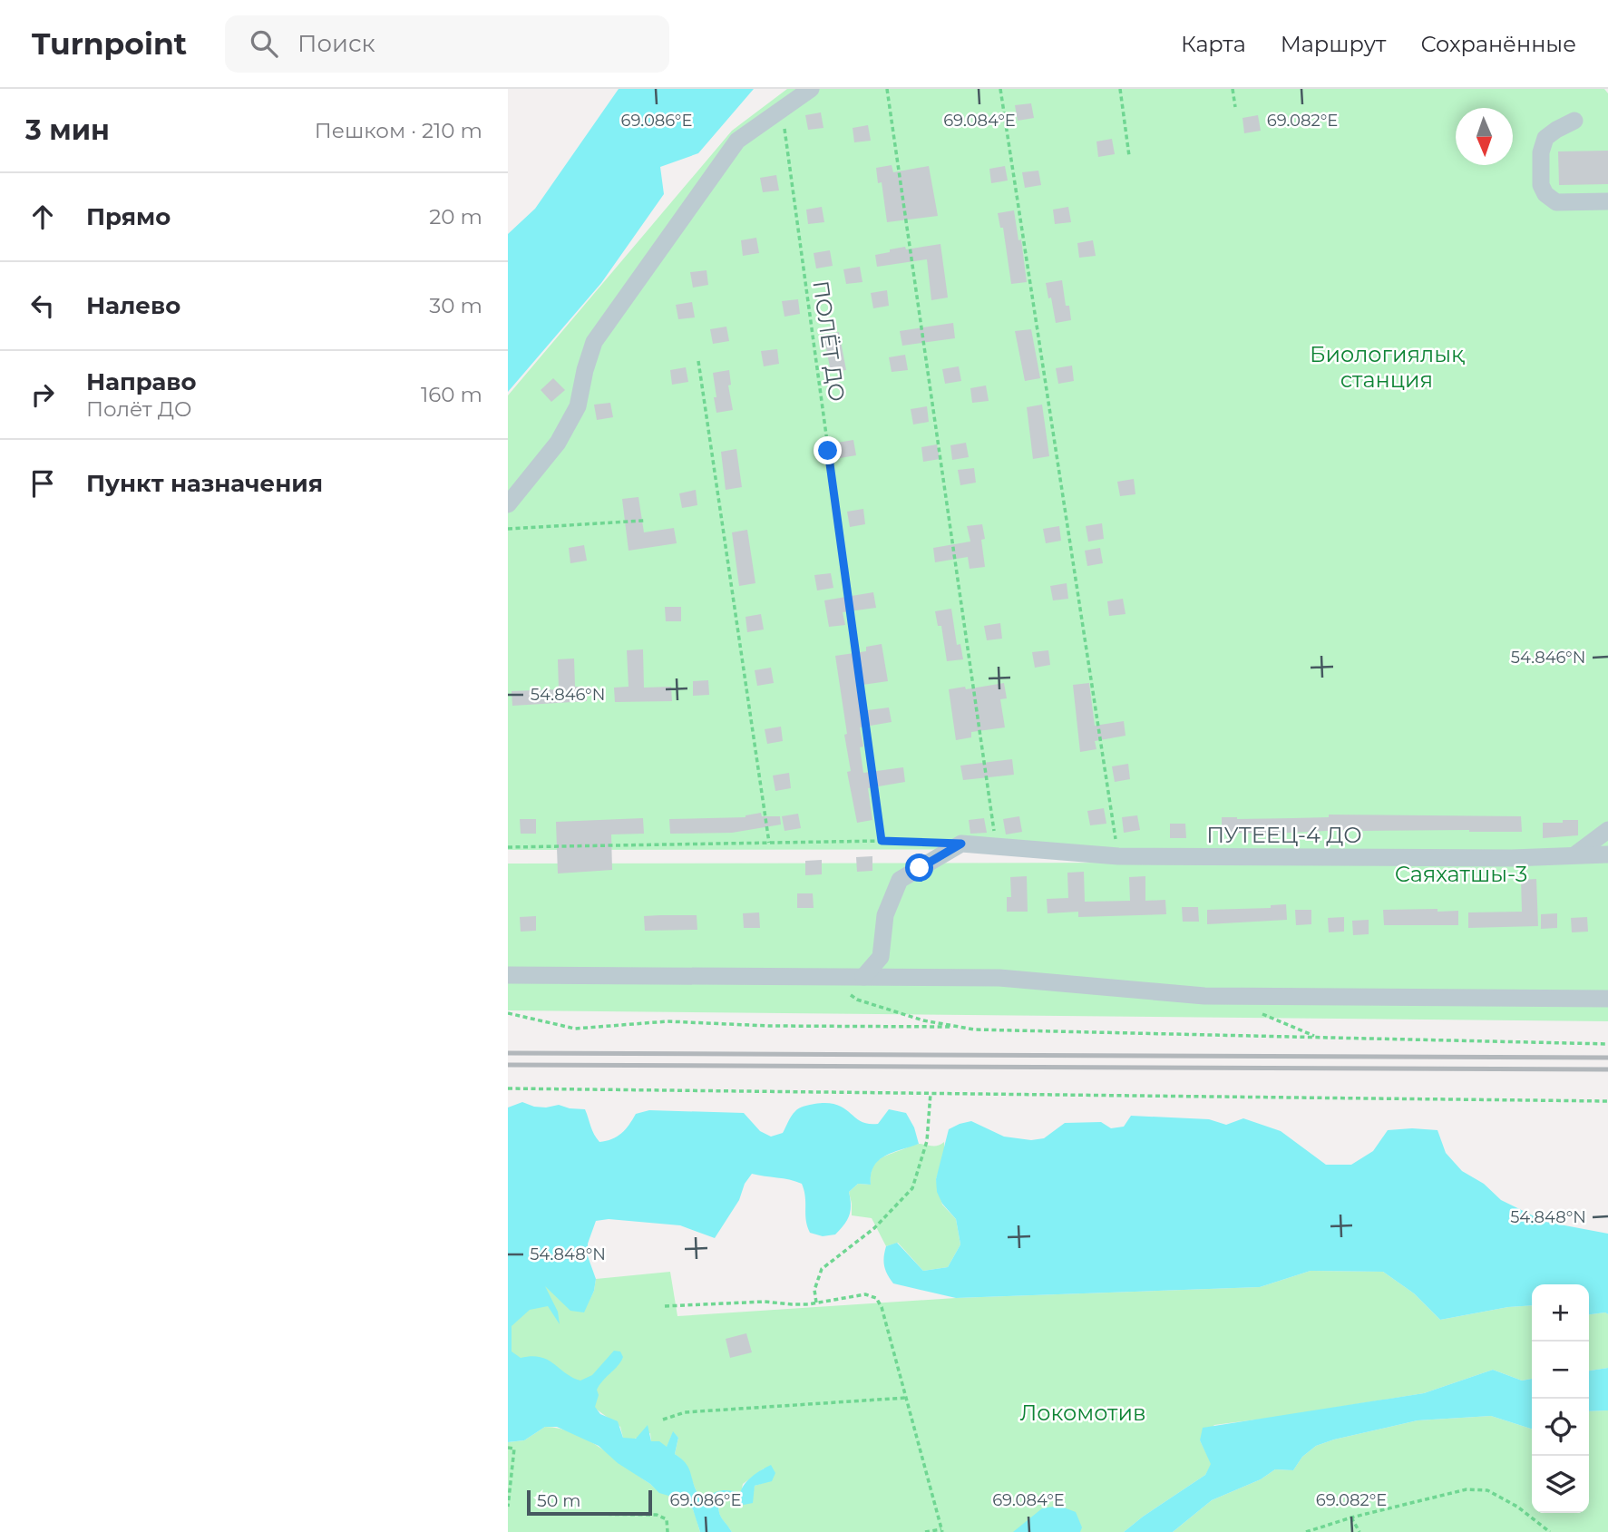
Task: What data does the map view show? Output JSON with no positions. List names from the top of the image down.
{
  "streets": {
    "street": ["ПУТЕЕЦ-4 ДО"],
    "path": ["ПОЛЁТ ДО"]
  },
  "parks": ["Биологиялық станция", "Саяхатшы-3", "Локомотив"],
  "scale_bar": "50 m",
  "north": "bottom",
  "page": {
    "header": "Turnpoint",
    "search": "Поиск",
    "nav": ["Карта", "Маршрут", "Сохранённые"],
    "heading": ["3 мин", "Пешком · 210 m"],
    "list": [
      ["Прямо", "20 m"],
      ["Налево", "30 m"],
      ["Направо", "Полёт ДО", "160 m"],
      "Пункт назначения"
    ],
    "map_buttons": ["+", "−"],
    "scale": "50 m"
  },
  "coordinates": [
    "69.086°E",
    "69.084°E",
    "69.082°E",
    "54.846°N",
    "54.848°N"
  ]
}
